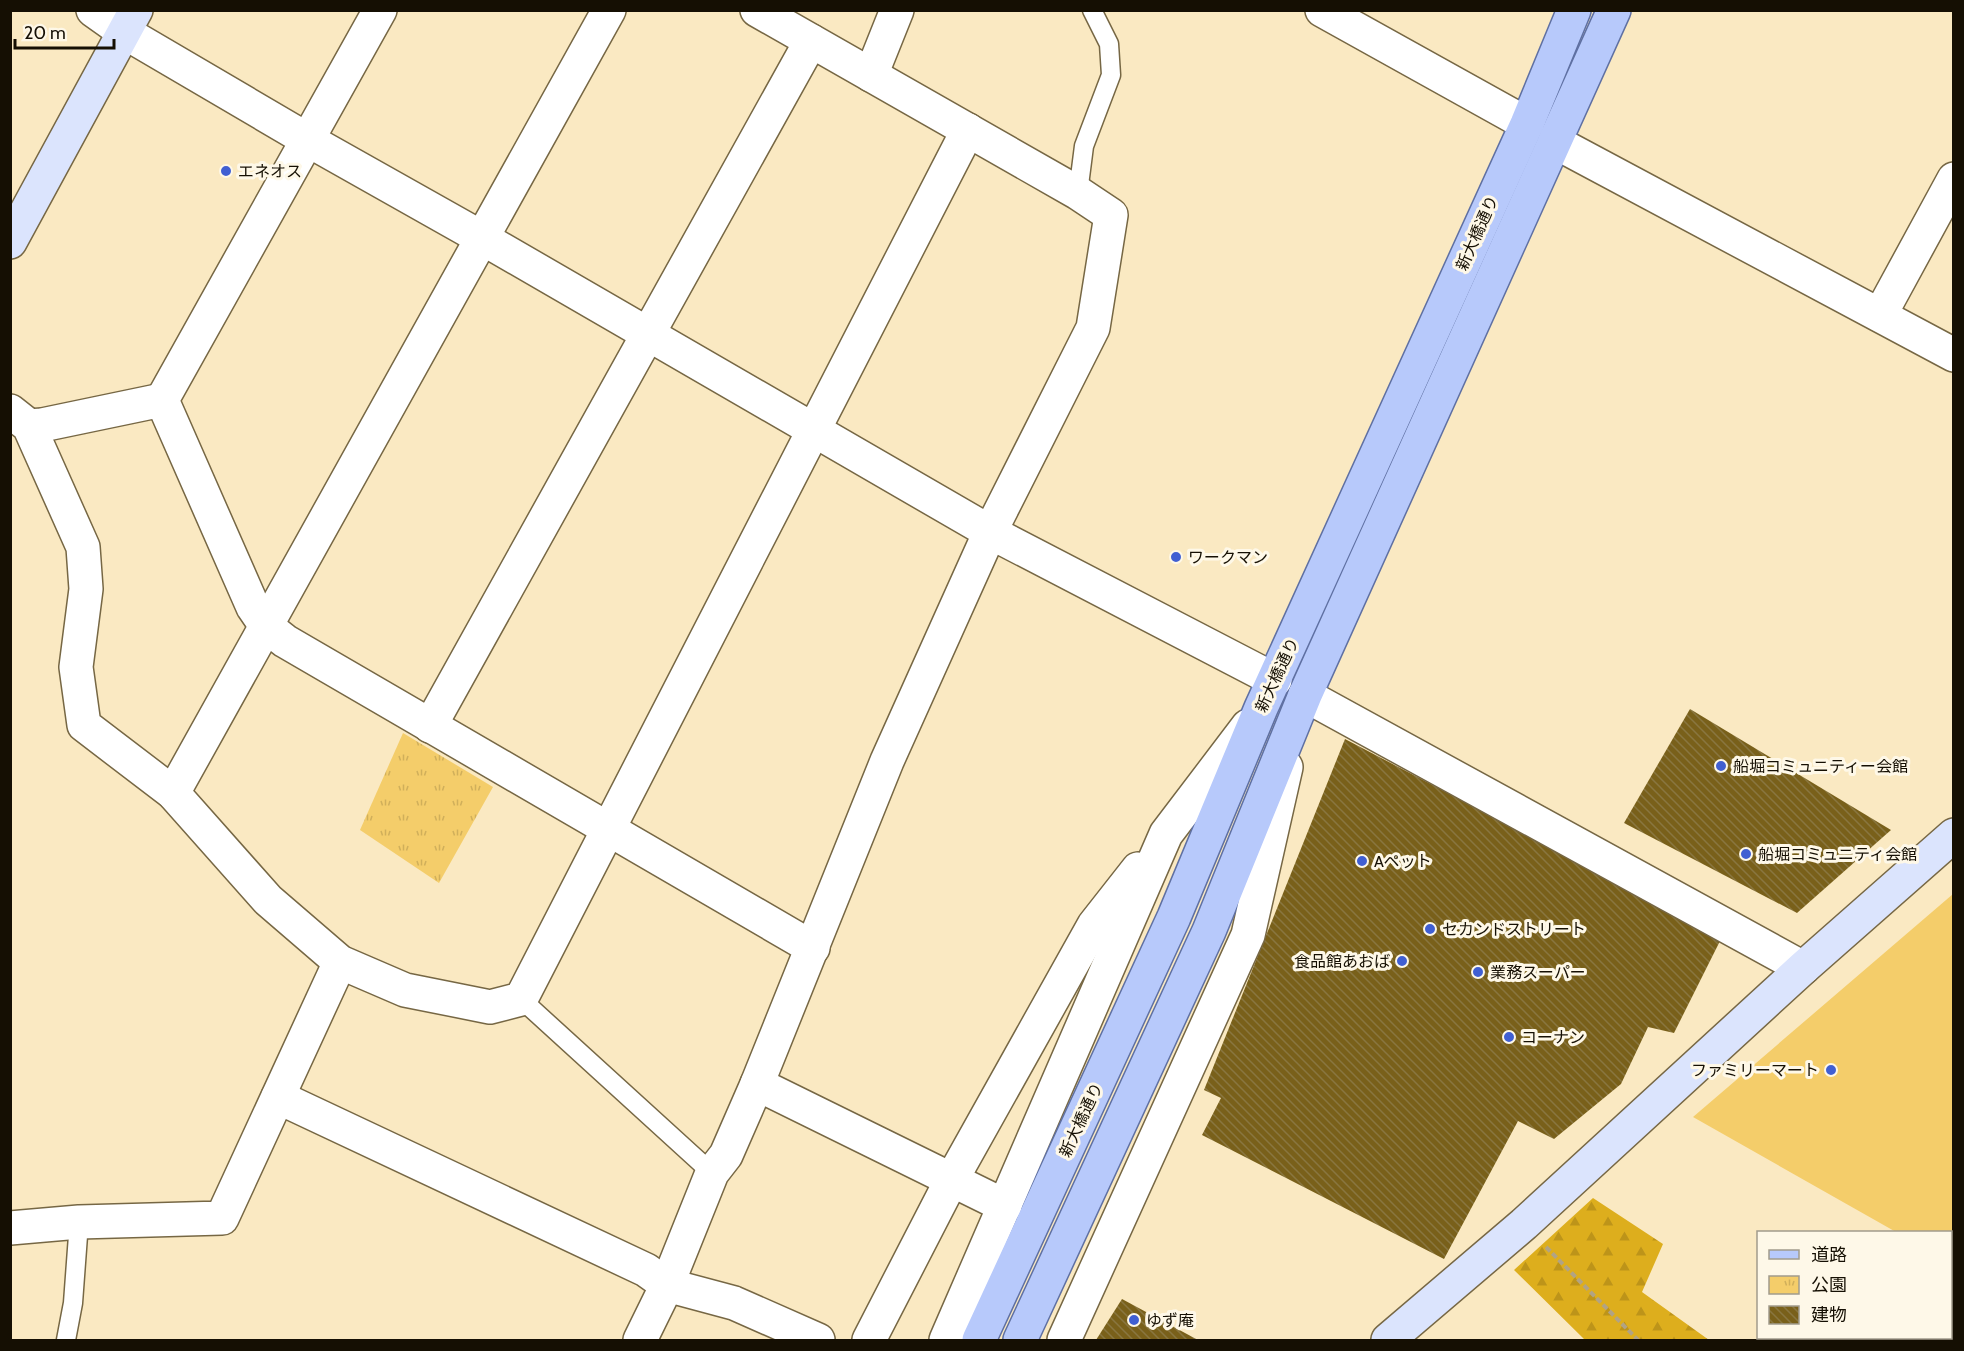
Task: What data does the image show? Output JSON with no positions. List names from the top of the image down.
{
  "streets": {
    "main road": ["新大橋通り"]
  },
  "places": [
    "エネオス",
    "ワークマン",
    "船堀コミュニティー会館",
    "船堀コミュニティ会館",
    "Aペット",
    "セカンドストリート",
    "食品館あおば",
    "業務スーパー",
    "コーナン",
    "ファミリーマート",
    "ゆず庵"
  ],
  "legend": ["道路", "公園", "建物"],
  "scale_bar": "20 m"
}
